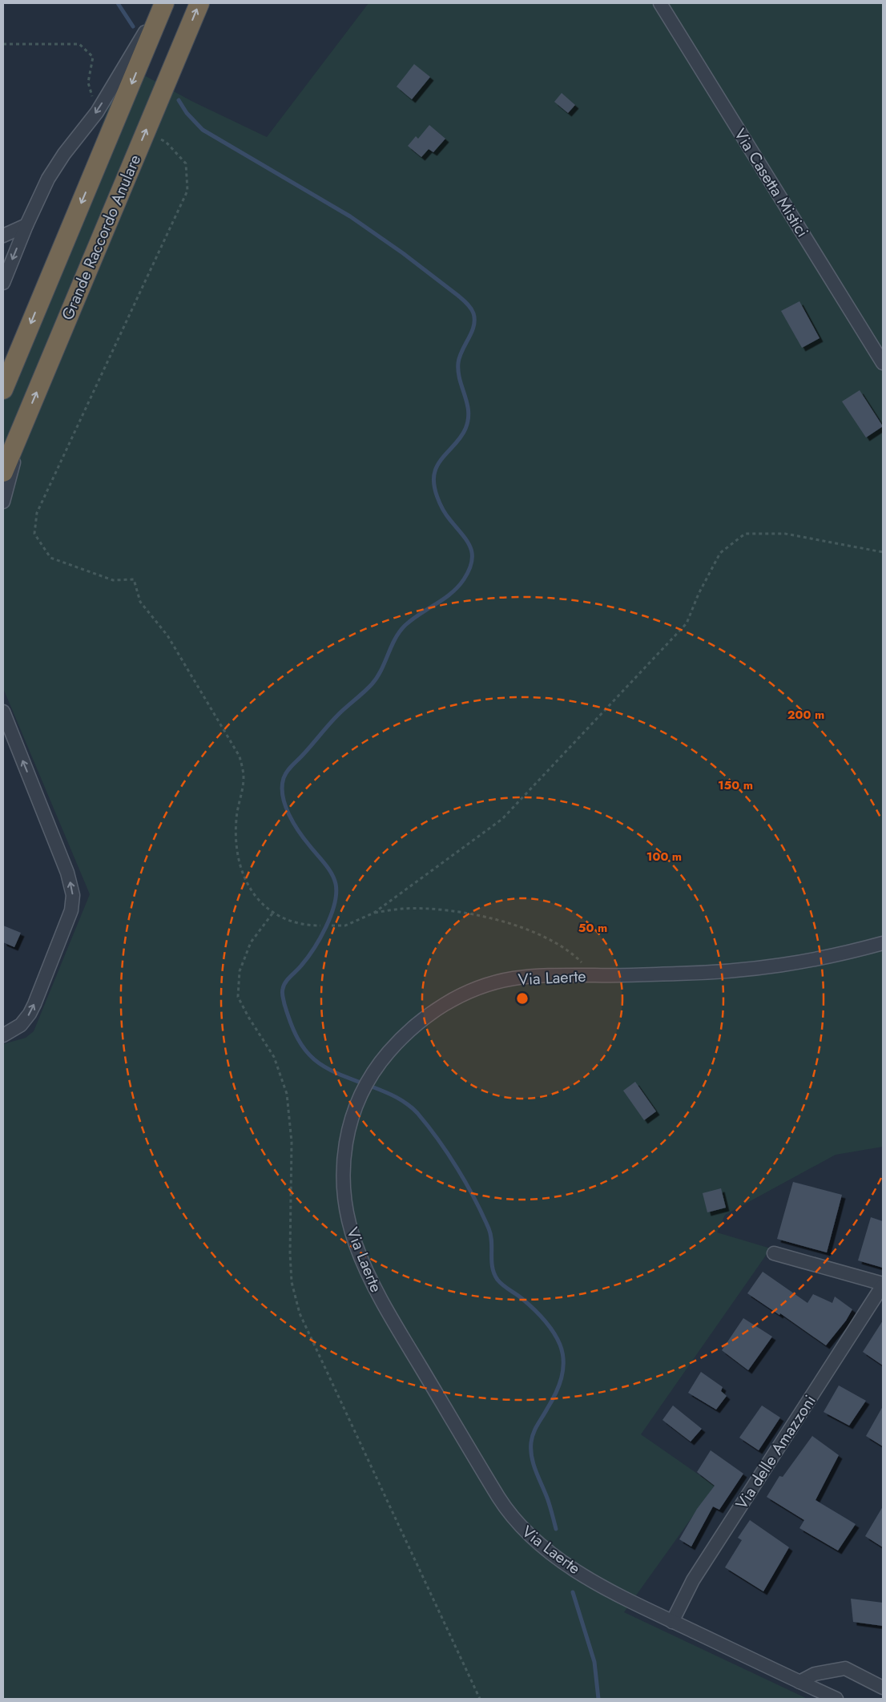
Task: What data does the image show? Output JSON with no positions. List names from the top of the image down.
{
  "streets": {
    "highway": ["Grande Raccordo Anulare"],
    "street": ["Via Casetta Mistici", "Via Laerte", "Via delle Amazzoni"]
  },
  "crossings": [
    ["Via Laerte", "Via delle Amazzoni"]
  ],
  "rings": [
    "200 m",
    "150 m",
    "100 m",
    "50 m"
  ]
}
